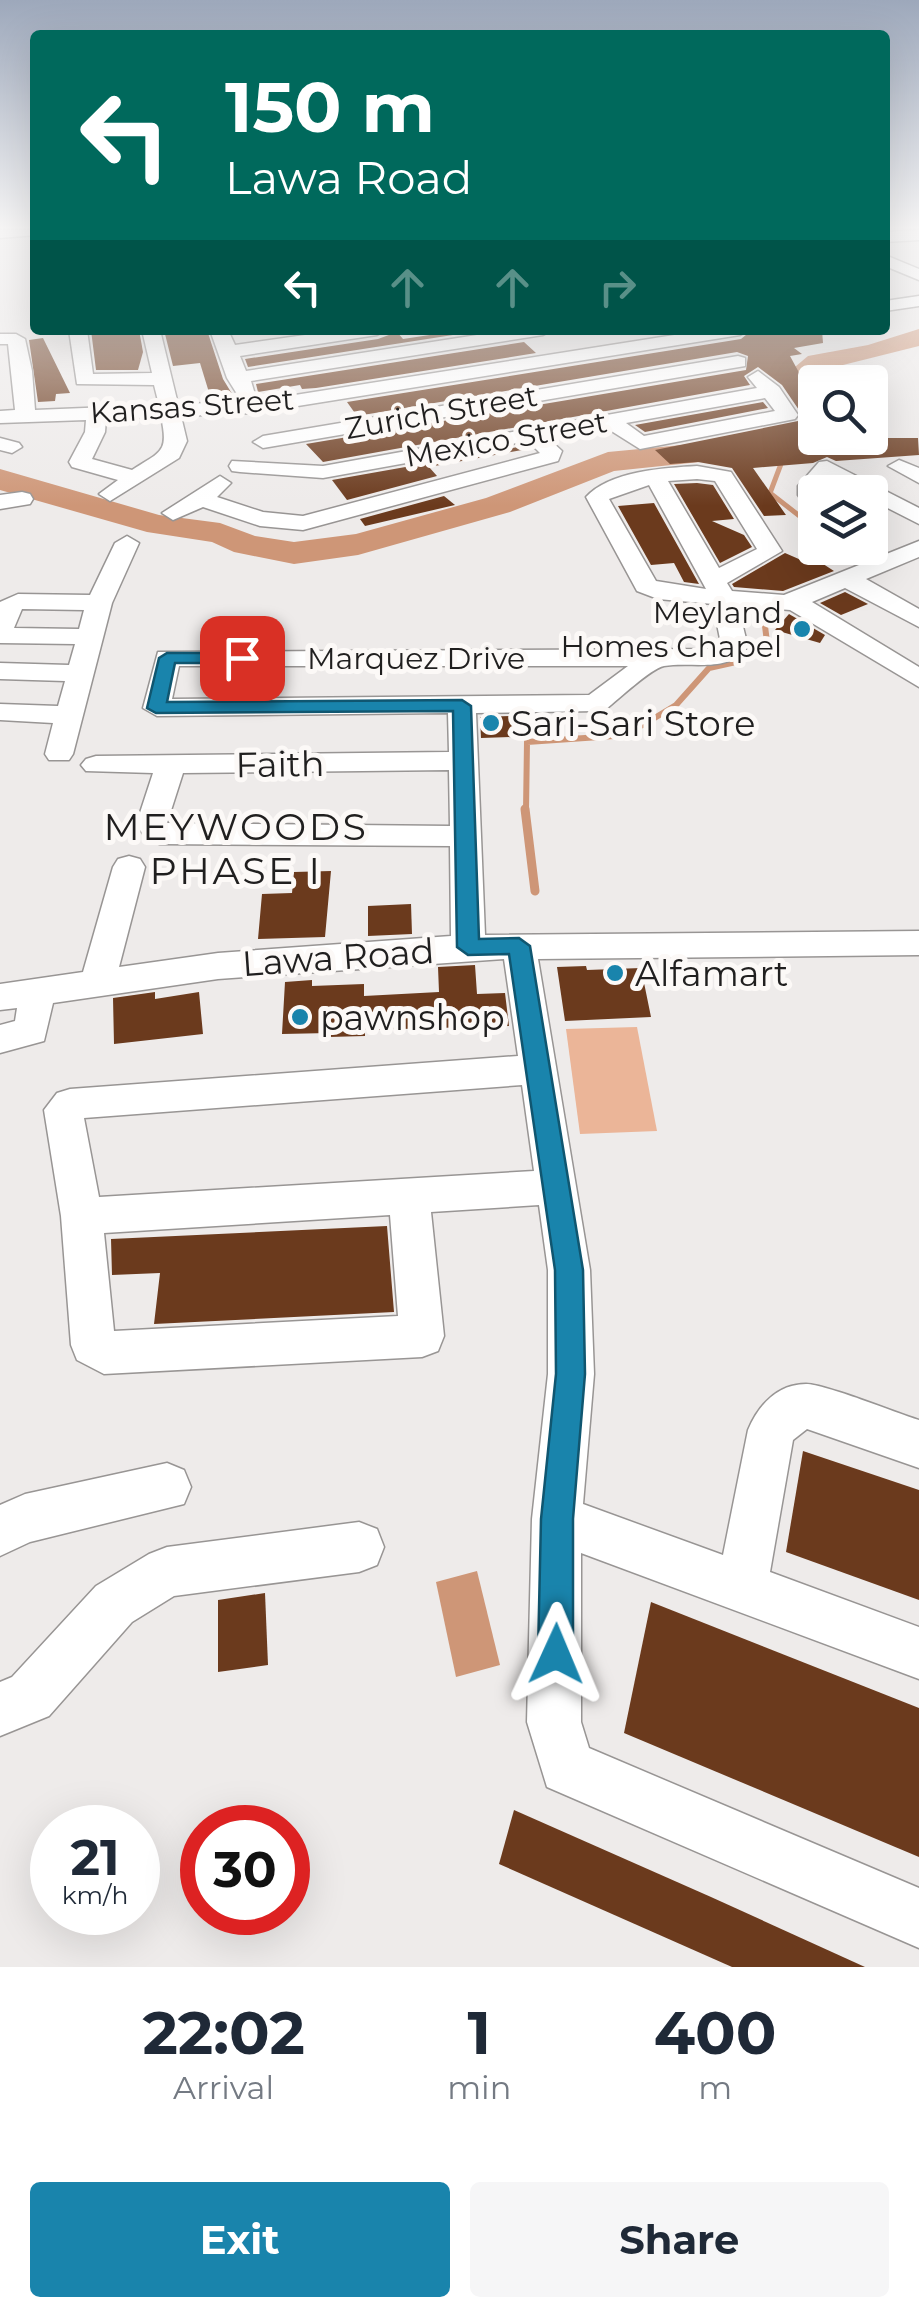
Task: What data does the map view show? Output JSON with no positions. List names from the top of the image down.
{
  "streets": {
    "street": [
      "Kansas Street",
      "Zurich Street",
      "Mexico Street",
      "Marquez Drive",
      "Faith",
      "Lawa Road"
    ]
  },
  "crossings": [
    ["Zurich Street", "Mexico Street"]
  ],
  "districts": ["MEYWOODS PHASE I"],
  "places": [
    "Meyland Homes Chapel",
    "Sari-Sari Store",
    "Alfamart",
    "pawnshop"
  ],
  "page": {
    "turn": ["150 m", "Lawa Road"],
    "speed": "21 km/h",
    "limit": "30",
    "eta": [
      "22:02",
      "Arrival",
      "1",
      "min",
      "400",
      "m"
    ],
    "buttons": ["Exit", "Share"]
  }
}
